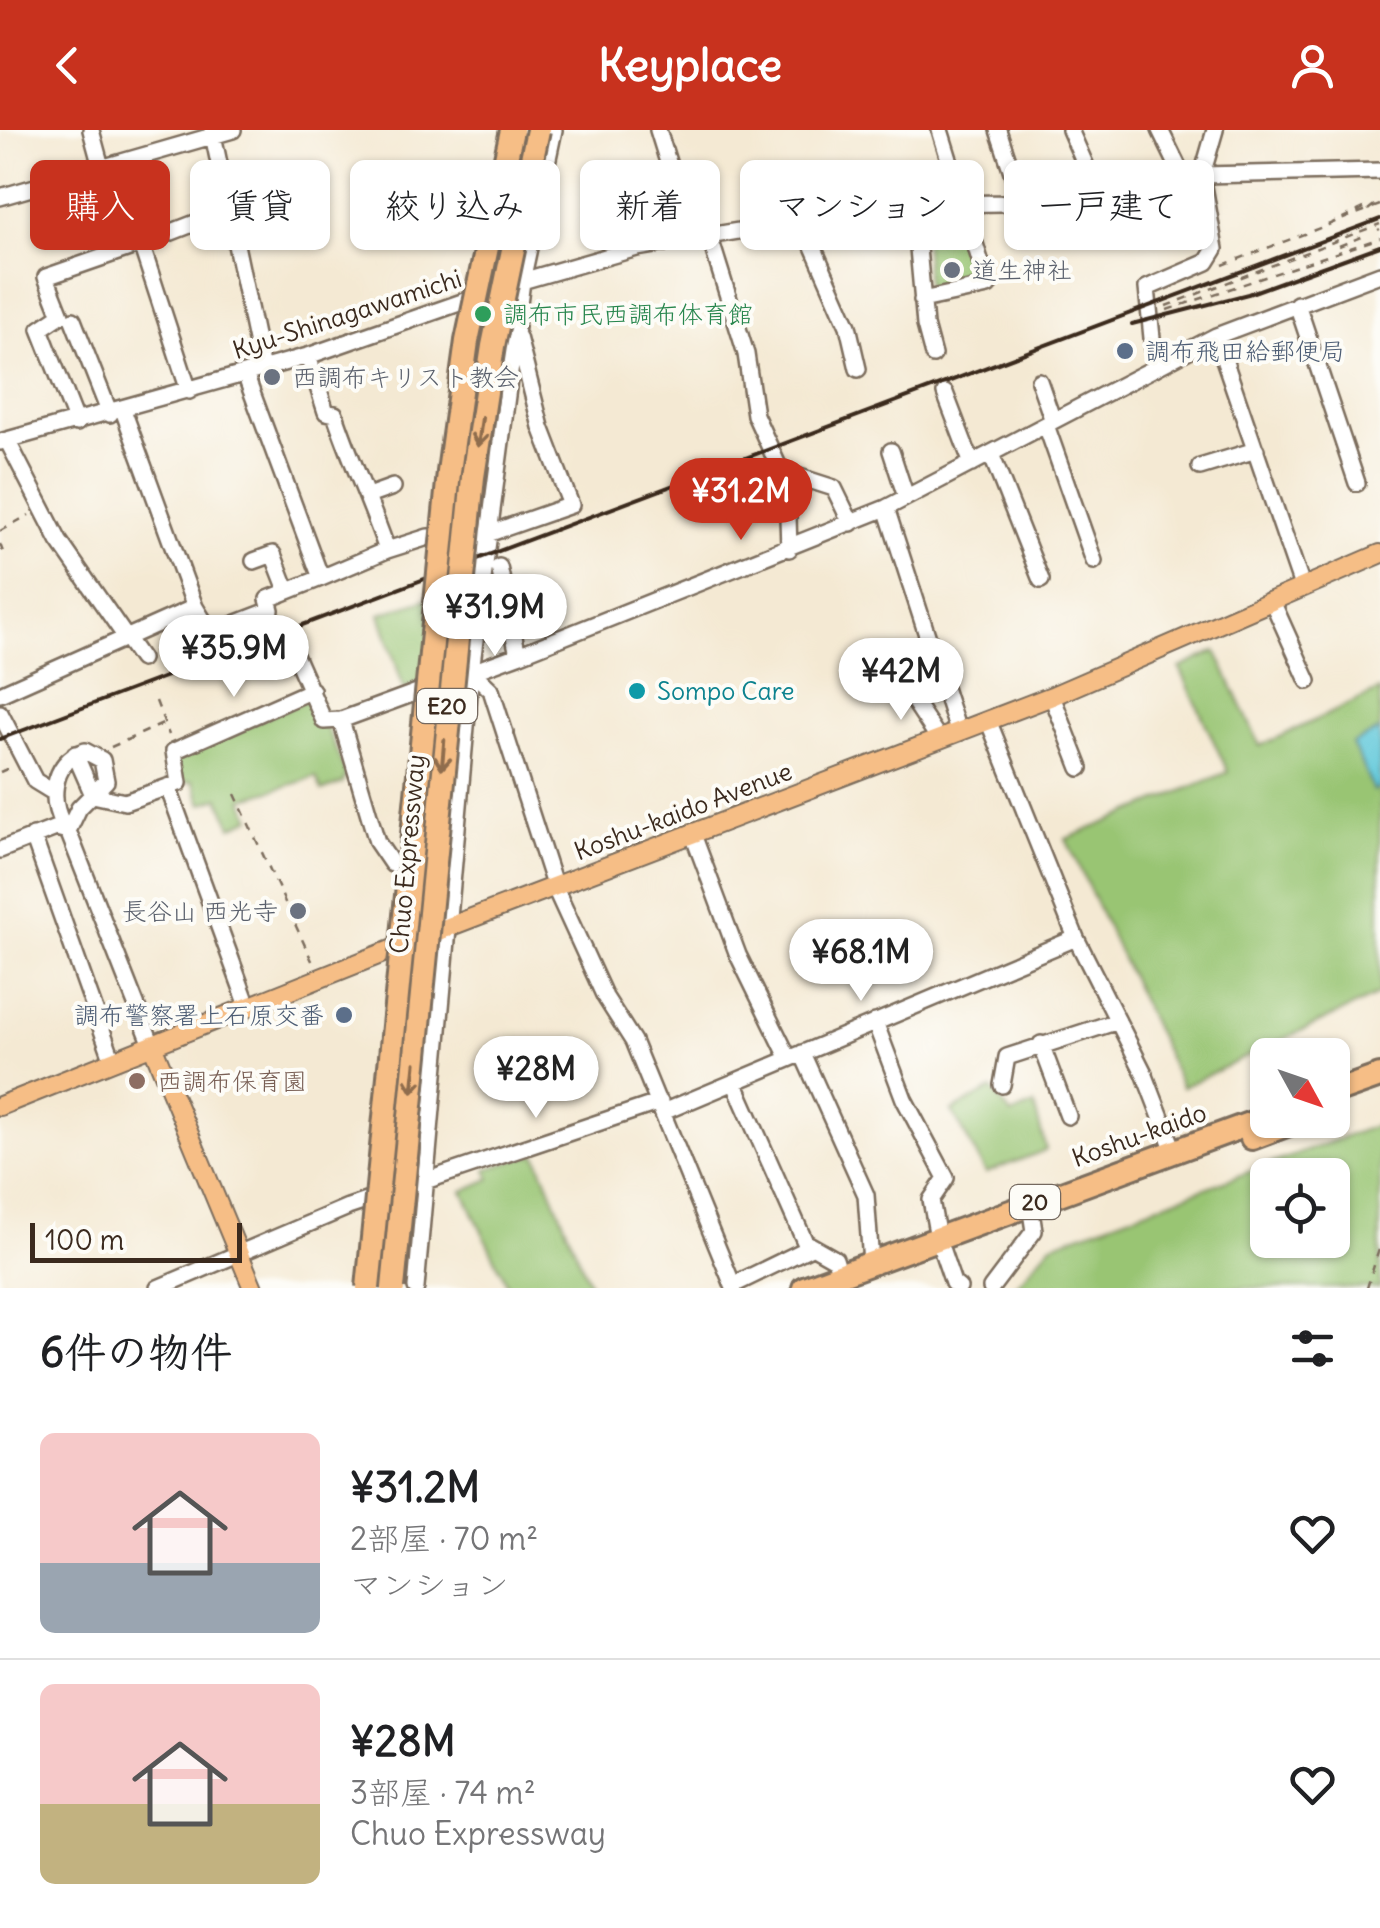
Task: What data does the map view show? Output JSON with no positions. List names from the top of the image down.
{
  "streets": {
    "highway": [
      "E20",
      "Chuo Expressway",
      "Koshu-kaido",
      "20"
    ],
    "main road": ["Koshu-kaido Avenue"],
    "street": ["Kyu-Shinagawamichi"]
  },
  "places": [
    "道生神社",
    "調布市民西調布体育館",
    "調布飛田給郵便局",
    "西調布キリスト教会",
    "Sompo Care",
    "長谷山 西光寺",
    "調布警察署上石原交番",
    "西調布保育園"
  ],
  "scale_bar": "100 m",
  "north": "bottom right",
  "page": {
    "header": "Keyplace",
    "chip": [
      "購入",
      "賃貸",
      "絞り込み",
      "新着",
      "マンション",
      "一戸建て"
    ],
    "price": [
      "¥31.2M",
      "¥31.9M",
      "¥35.9M",
      "¥42M",
      "¥68.1M",
      "¥28M"
    ],
    "scale": "100 m",
    "heading": "6件の物件",
    "list": [
      {
        "name": "¥31.2M",
        "note": "2部屋 · 70 m² · マンション"
      },
      {
        "name": "¥28M",
        "note": "3部屋 · 74 m² · Chuo Expressway"
      }
    ]
  }
}
